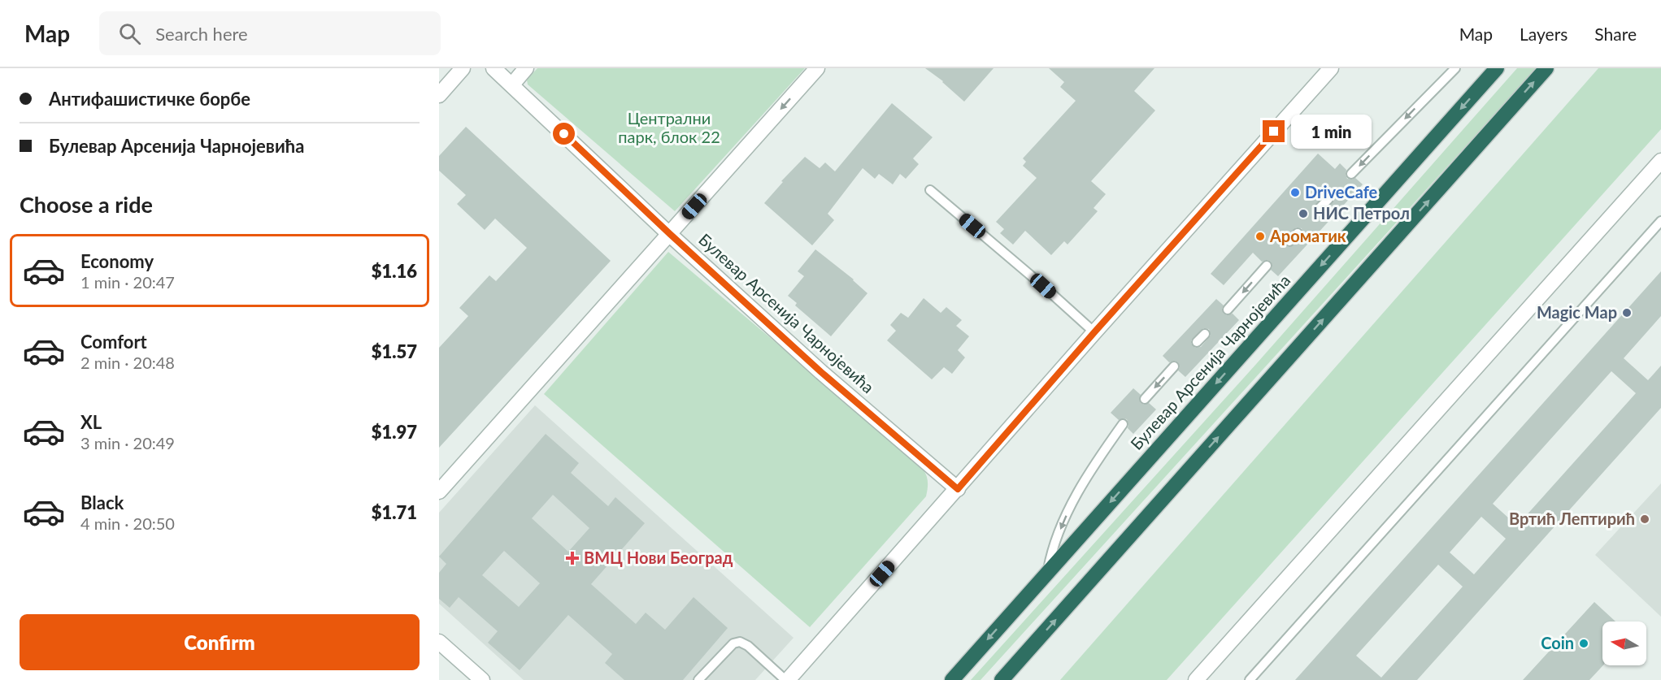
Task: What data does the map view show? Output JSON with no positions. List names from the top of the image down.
{
  "streets": {
    "highway": ["Булевар Арсенија Чарнојевића"]
  },
  "parks": ["Централни парк, блок 22"],
  "places": {
    "other": [
      "DriveCafe",
      "НИС Петрол",
      "Ароматик",
      "Magic Map",
      "Вртић Лептирић",
      "Coin"
    ],
    "health": ["ВМЦ Нови Београд"]
  },
  "north": "left",
  "page": {
    "header": "Map",
    "search": "Search here",
    "nav": ["Map", "Layers", "Share"],
    "banner": ["Антифашистичке борбе", "Булевар Арсенија Чарнојевића"],
    "bubble": "1 min",
    "heading": "Choose a ride",
    "list": [
      {
        "name": "Economy",
        "note": "1 min · 20:47",
        "value": "$1.16"
      },
      {
        "name": "Comfort",
        "note": "2 min · 20:48",
        "value": "$1.57"
      },
      {
        "name": "XL",
        "note": "3 min · 20:49",
        "value": "$1.97"
      },
      {
        "name": "Black",
        "note": "4 min · 20:50",
        "value": "$1.71"
      }
    ],
    "buttons": "Confirm"
  }
}
